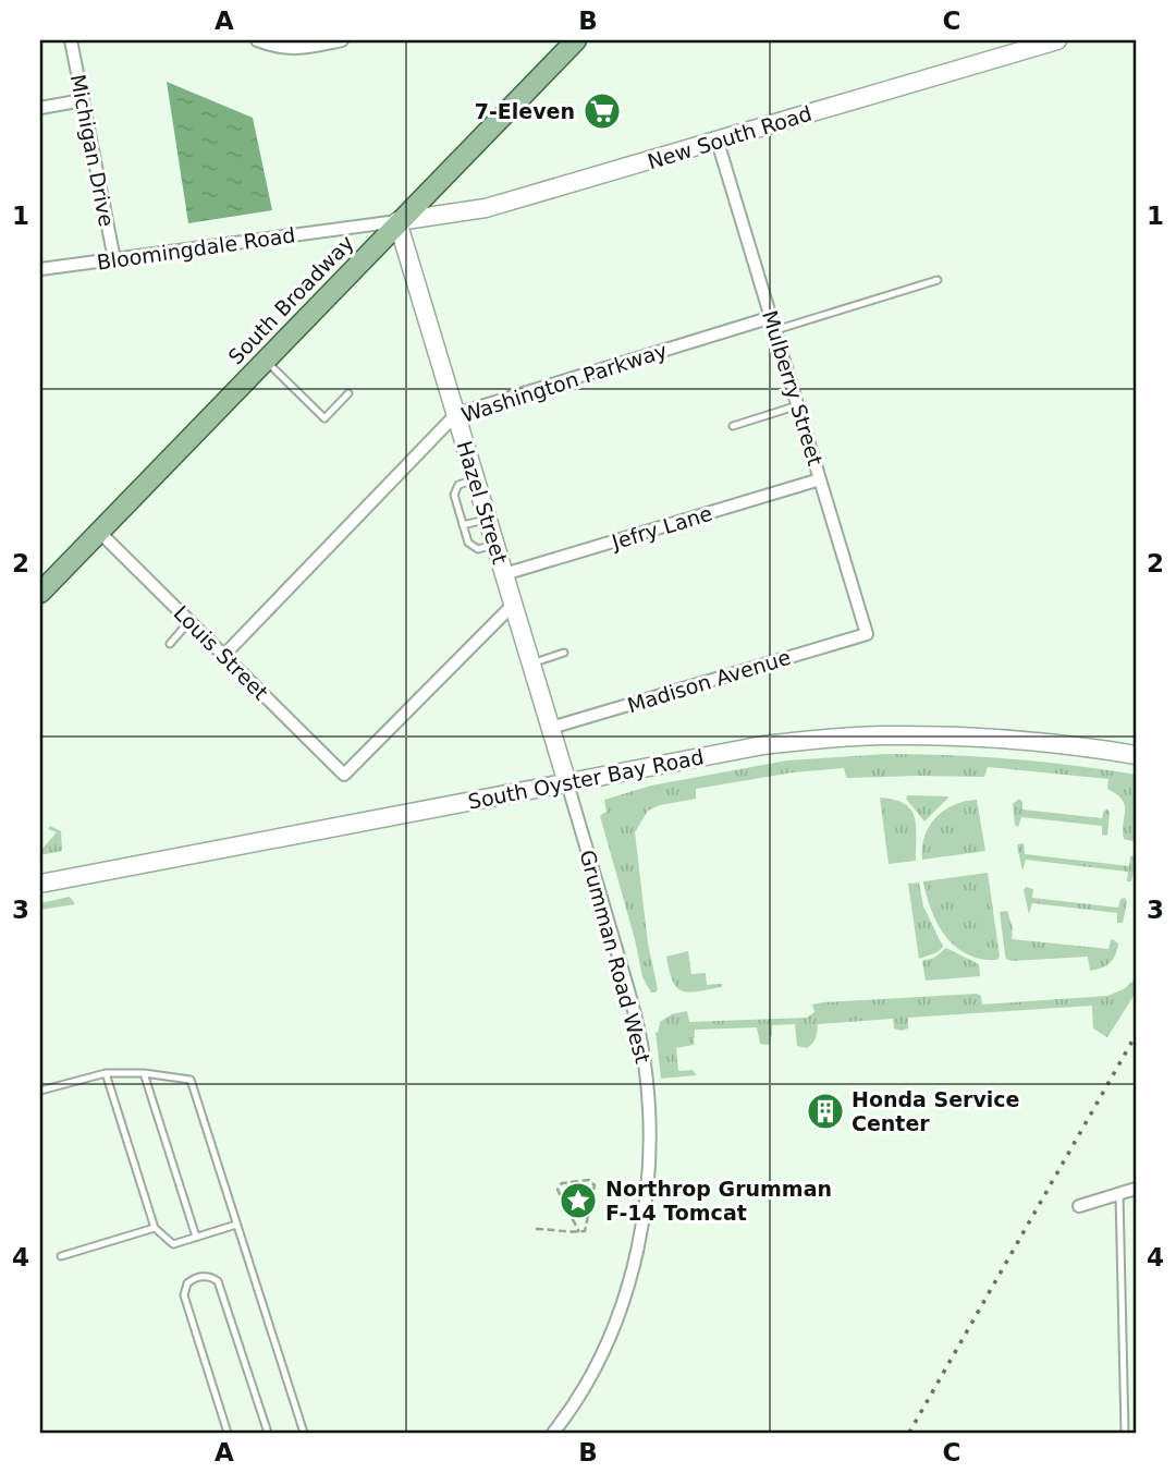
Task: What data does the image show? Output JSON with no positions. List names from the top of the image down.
{
  "streets": {
    "main road": ["South Broadway"],
    "street": [
      "New South Road",
      "Michigan Drive",
      "Bloomingdale Road",
      "Washington Parkway",
      "Mulberry Street",
      "Hazel Street",
      "Jefry Lane",
      "Louis Street",
      "Madison Avenue",
      "South Oyster Bay Road",
      "Grumman Road West"
    ]
  },
  "crossings": [
    ["New South Road", "Bloomingdale Road"],
    ["New South Road", "South Broadway"],
    ["New South Road", "Mulberry Street"],
    ["New South Road", "Hazel Street"],
    ["Michigan Drive", "Bloomingdale Road"],
    ["Bloomingdale Road", "South Broadway"],
    ["Bloomingdale Road", "Hazel Street"],
    ["South Broadway", "Hazel Street"],
    ["South Broadway", "Louis Street"],
    ["Washington Parkway", "Mulberry Street"],
    ["Washington Parkway", "Hazel Street"],
    ["Washington Parkway", "Louis Street"],
    ["Mulberry Street", "Jefry Lane"],
    ["Mulberry Street", "Madison Avenue"],
    ["Hazel Street", "Jefry Lane"],
    ["Hazel Street", "Louis Street"],
    ["Hazel Street", "Madison Avenue"],
    ["Hazel Street", "South Oyster Bay Road"],
    ["Hazel Street", "Grumman Road West"],
    ["South Oyster Bay Road", "Grumman Road West"]
  ],
  "places": {
    "supermarket": ["7-Eleven"],
    "building": ["Honda Service Center"],
    "place": ["Northrop Grumman F-14 Tomcat"]
  },
  "grid": {
    "columns": ["A", "B", "C"],
    "rows": [
      "1",
      "2",
      "3",
      "4"
    ]
  }
}
